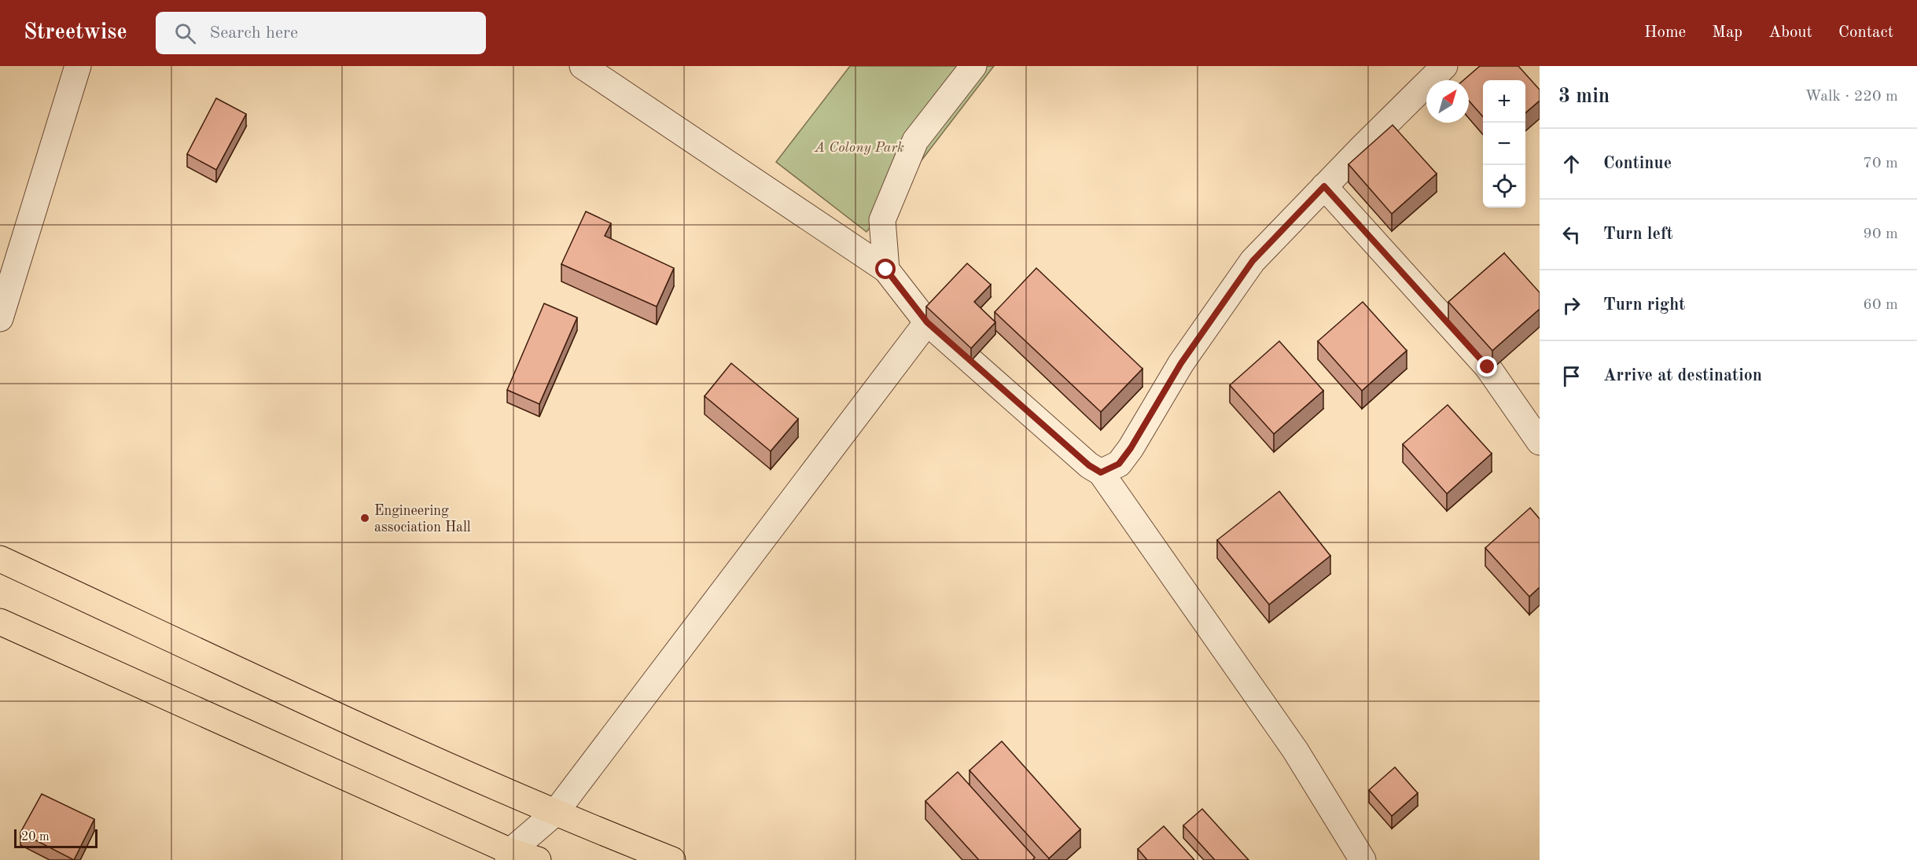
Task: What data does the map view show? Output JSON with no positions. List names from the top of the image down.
{
  "parks": ["A Colony Park"],
  "places": ["Engineering association Hall"],
  "scale_bar": "20 m",
  "north": "top right",
  "page": {
    "header": "Streetwise",
    "search": "Search here",
    "nav": [
      "Home",
      "Map",
      "About",
      "Contact"
    ],
    "heading": ["3 min", "Walk · 220 m"],
    "map_buttons": ["+", "−"],
    "list": [
      ["Continue", "70 m"],
      ["Turn left", "90 m"],
      ["Turn right", "60 m"],
      "Arrive at destination"
    ],
    "scale": "20 m"
  }
}
